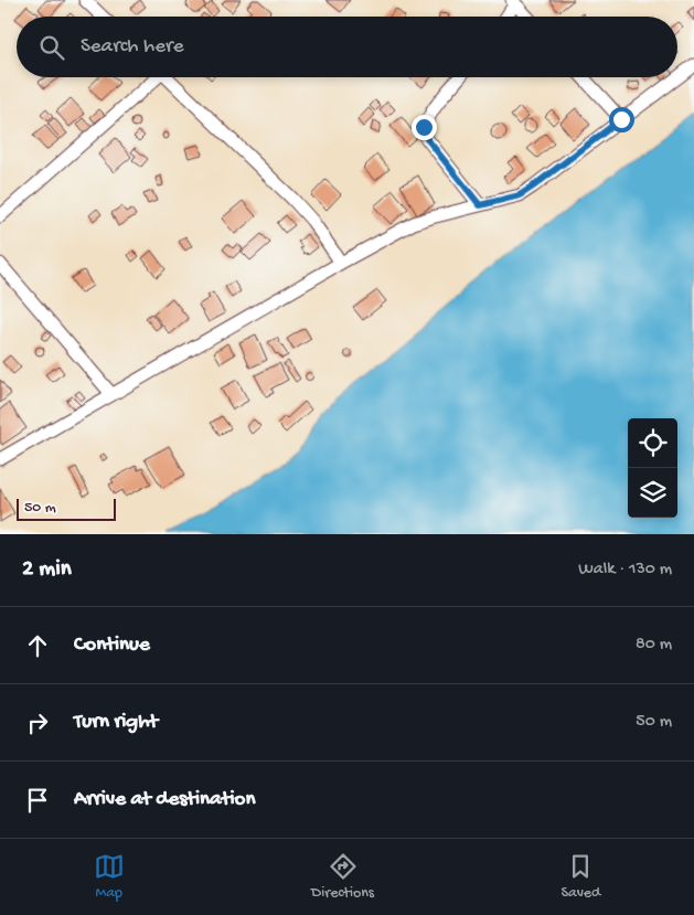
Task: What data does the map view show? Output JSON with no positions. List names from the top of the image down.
{
  "scale_bar": "50 m",
  "page": {
    "search": "Search here",
    "scale": "50 m",
    "heading": ["2 min", "Walk · 130 m"],
    "list": [
      ["Continue", "80 m"],
      ["Turn right", "50 m"],
      "Arrive at destination"
    ],
    "nav": ["Map", "Directions", "Saved"]
  }
}
